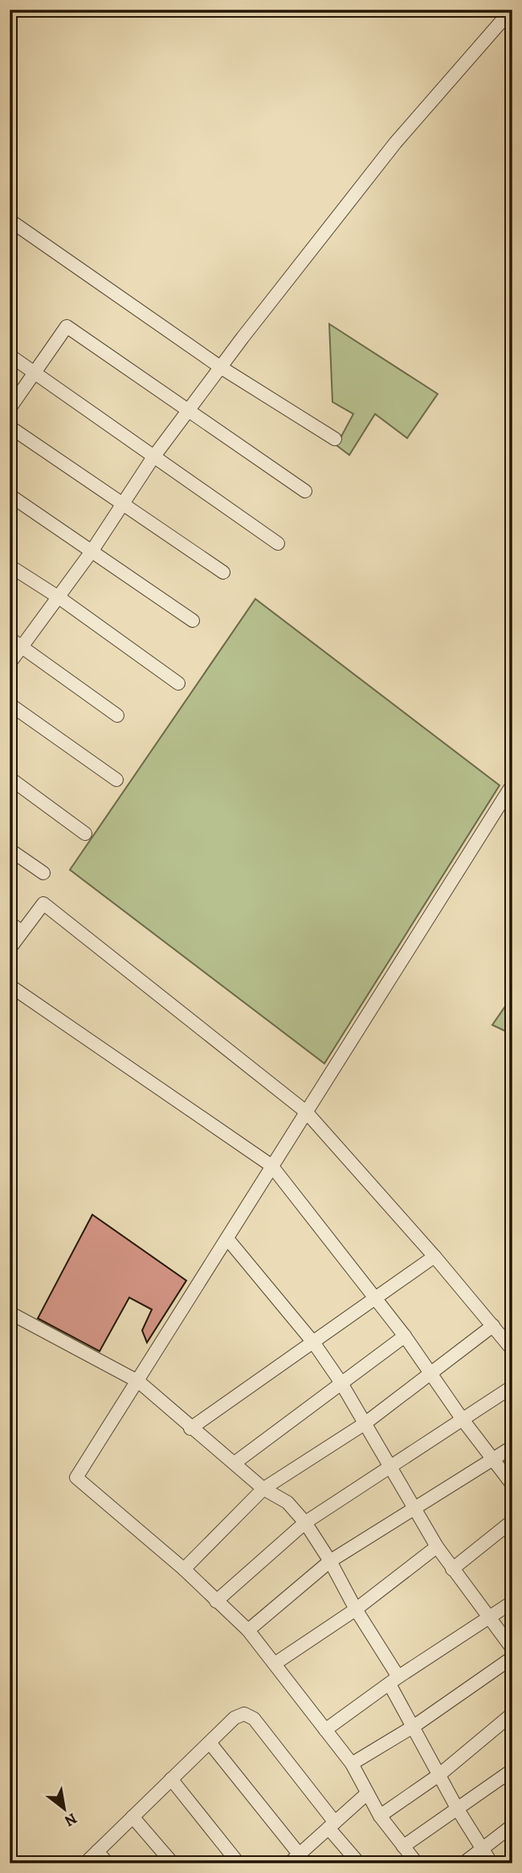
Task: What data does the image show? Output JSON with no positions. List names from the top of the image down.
{
  "north": "bottom right"
}
